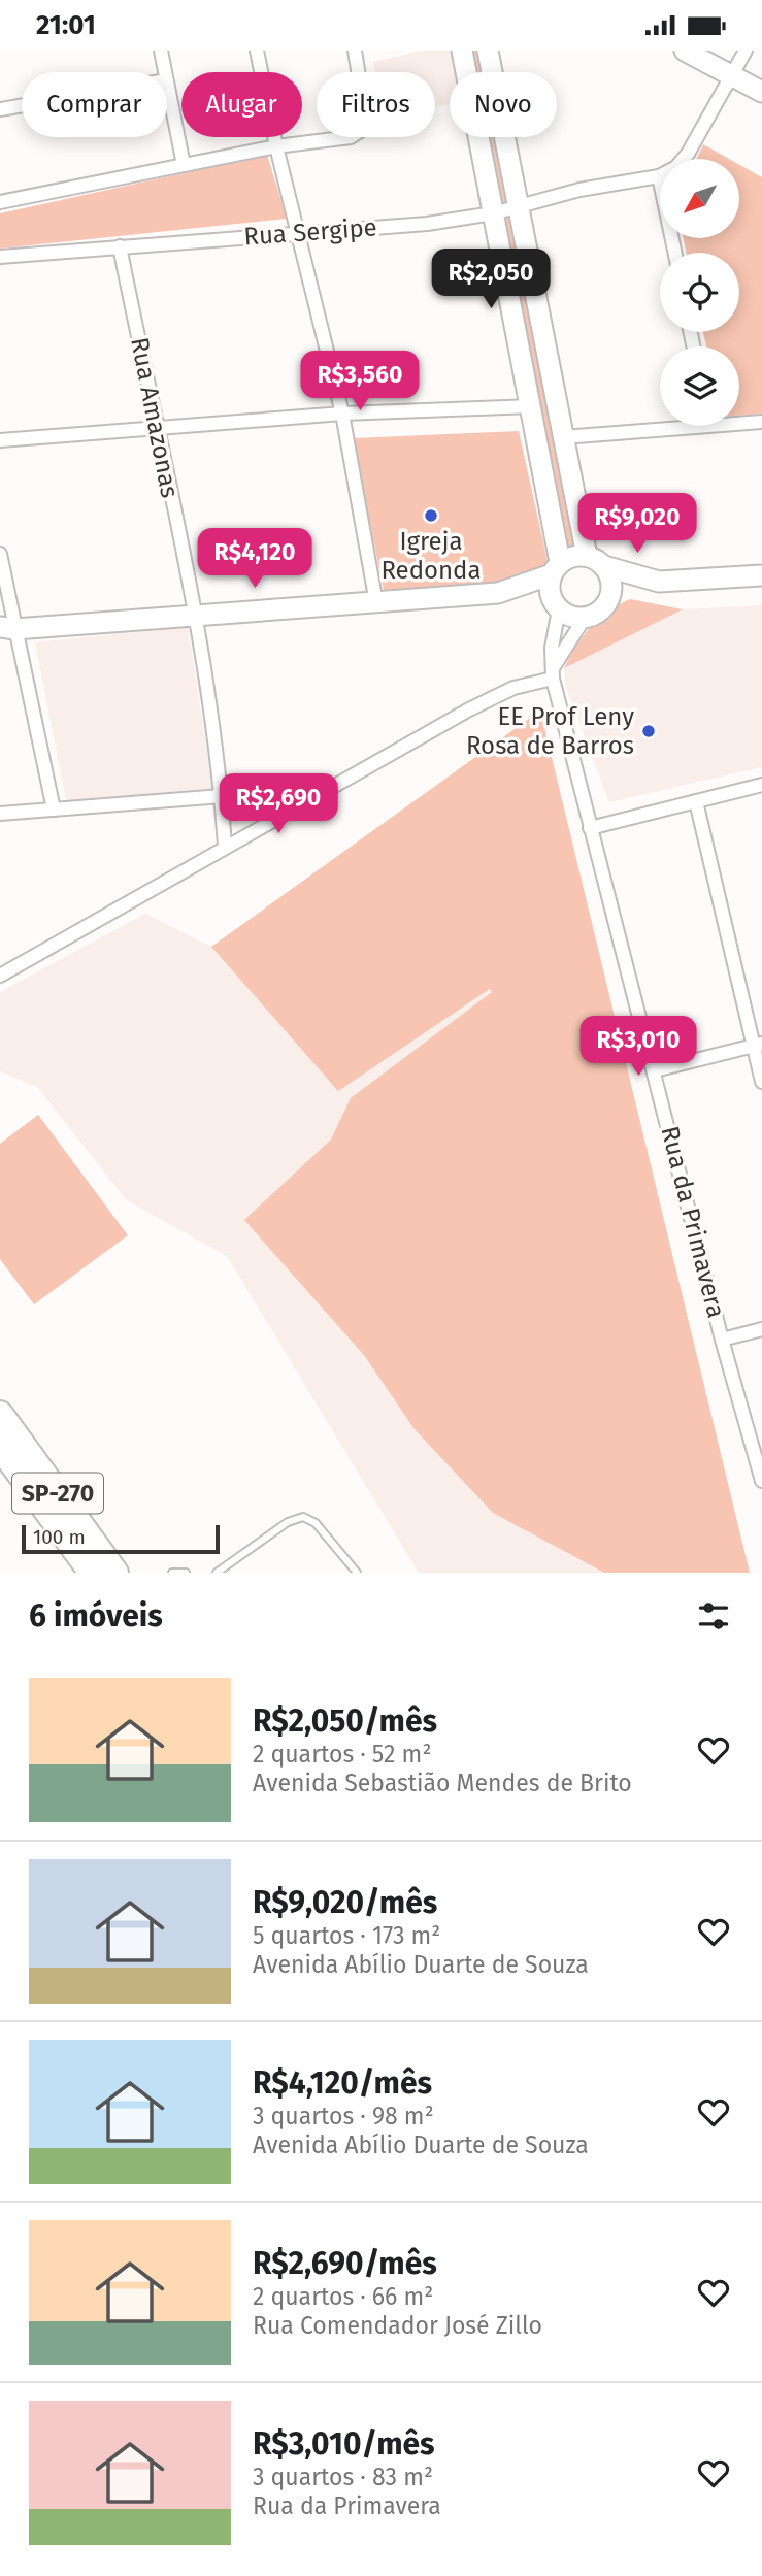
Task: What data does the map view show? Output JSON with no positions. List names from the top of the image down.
{
  "streets": {
    "highway": ["SP-270"],
    "street": ["Rua Sergipe", "Rua Amazonas", "Rua da Primavera"]
  },
  "crossings": [
    ["Rua Sergipe", "Rua Amazonas"]
  ],
  "places": ["Igreja Redonda", "EE Prof Leny Rosa de Barros"],
  "scale_bar": "100 m",
  "north": "bottom left",
  "page": {
    "status": "21:01",
    "chip": [
      "Comprar",
      "Alugar",
      "Filtros",
      "Novo"
    ],
    "price": [
      "R$2,050",
      "R$3,560",
      "R$9,020",
      "R$4,120",
      "R$2,690",
      "R$3,010"
    ],
    "scale": "100 m",
    "heading": "6 imóveis",
    "list": [
      {
        "name": "R$2,050/mês",
        "note": "2 quartos · 52 m² · Avenida Sebastião Mendes de Brito"
      },
      {
        "name": "R$9,020/mês",
        "note": "5 quartos · 173 m² · Avenida Abílio Duarte de Souza"
      },
      {
        "name": "R$4,120/mês",
        "note": "3 quartos · 98 m² · Avenida Abílio Duarte de Souza"
      },
      {
        "name": "R$2,690/mês",
        "note": "2 quartos · 66 m² · Rua Comendador José Zillo"
      },
      {
        "name": "R$3,010/mês",
        "note": "3 quartos · 83 m² · Rua da Primavera"
      }
    ]
  }
}
